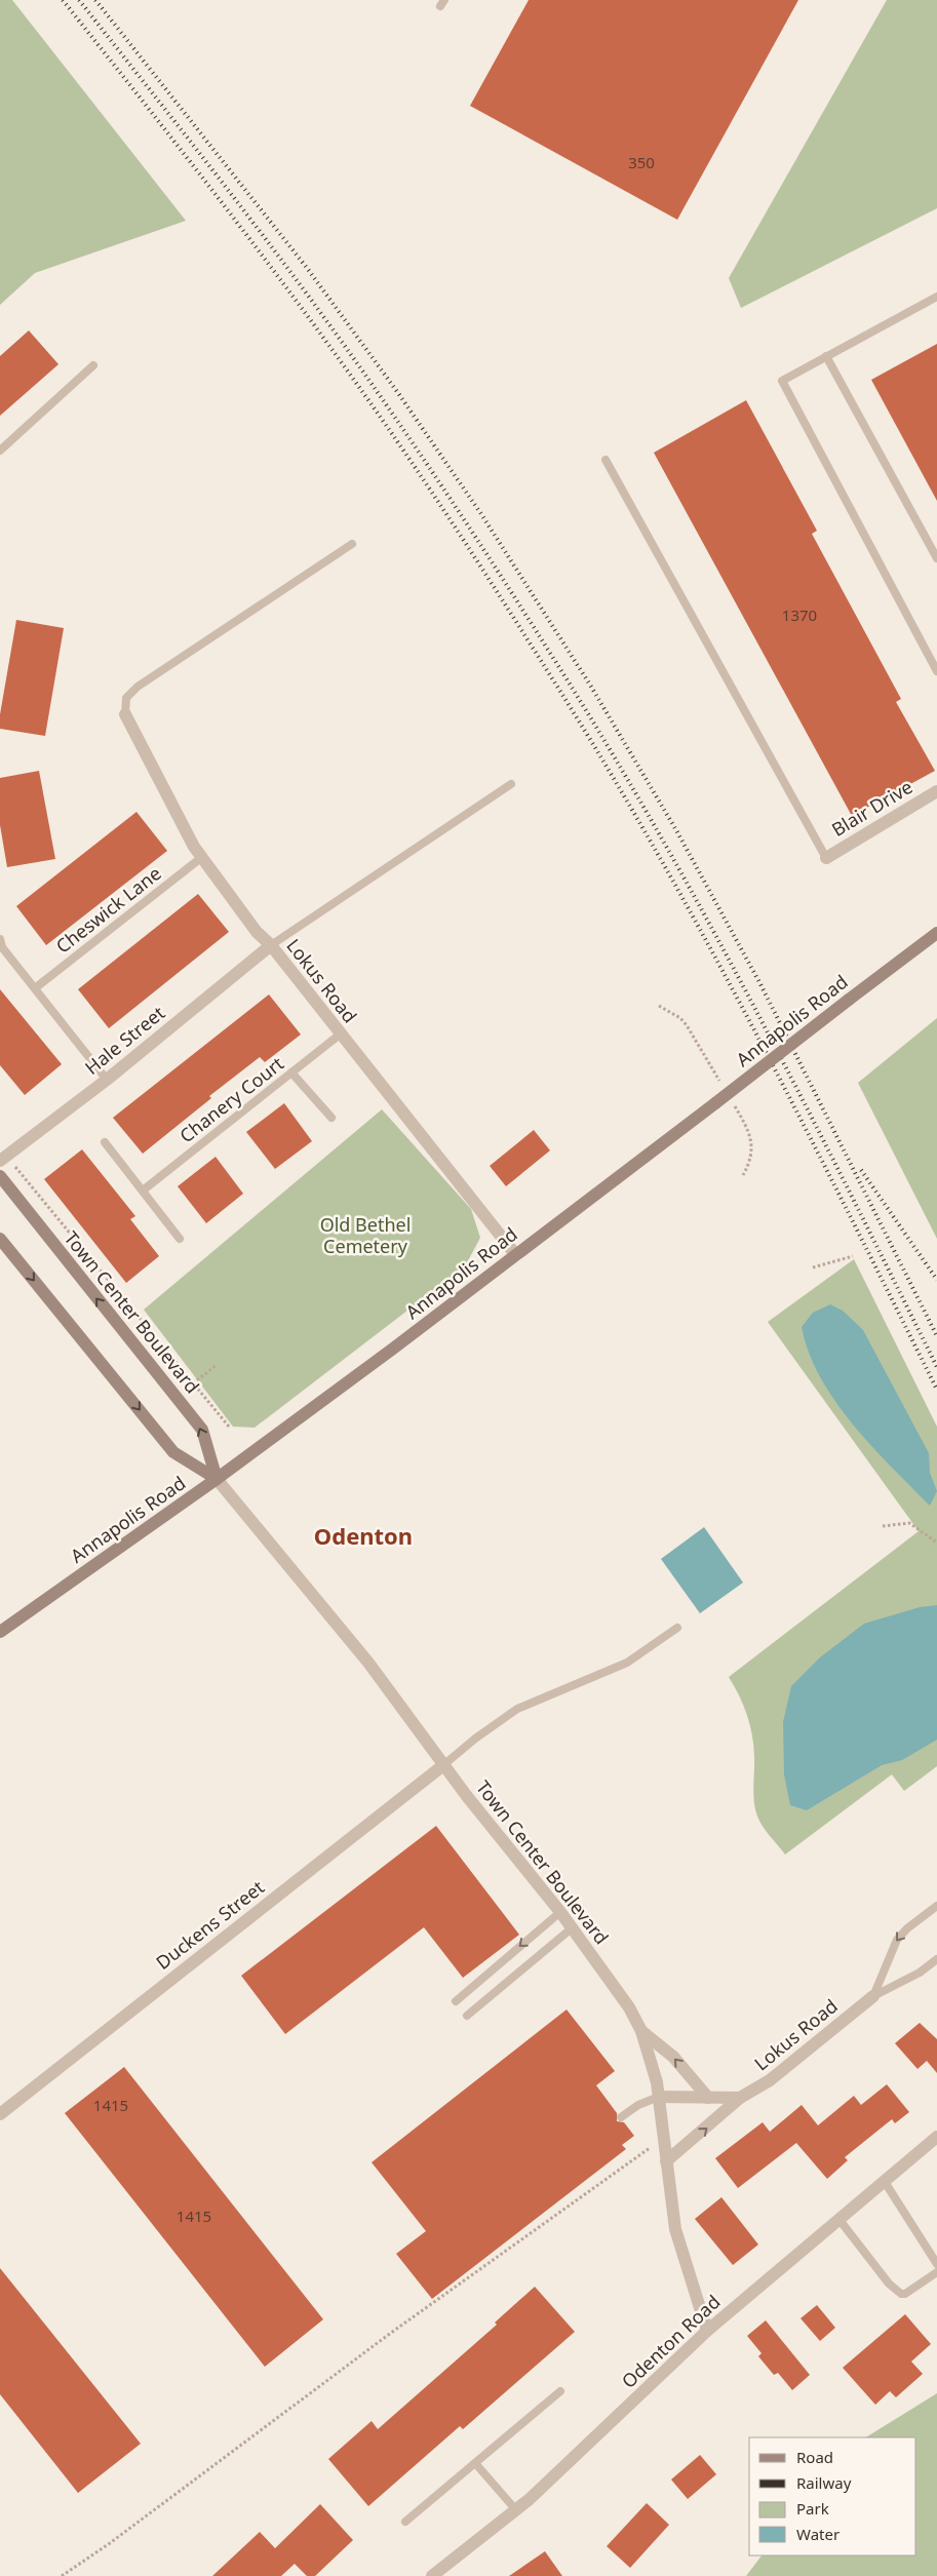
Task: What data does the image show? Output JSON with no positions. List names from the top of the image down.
{
  "streets": {
    "main road": ["Annapolis Road", "Town Center Boulevard"],
    "street": [
      "Blair Drive",
      "Lokus Road",
      "Hale Street",
      "Duckens Street",
      "Odenton Road"
    ],
    "lane": ["Cheswick Lane", "Chanery Court"]
  },
  "crossings": [
    ["Cheswick Lane", "Lokus Road"],
    ["Lokus Road", "Annapolis Road"],
    ["Lokus Road", "Hale Street"],
    ["Lokus Road", "Chanery Court"],
    ["Lokus Road", "Town Center Boulevard"],
    ["Annapolis Road", "Town Center Boulevard"],
    ["Town Center Boulevard", "Duckens Street"],
    ["Town Center Boulevard", "Odenton Road"]
  ],
  "districts": ["Odenton"],
  "parks": ["Old Bethel Cemetery"],
  "house_numbers": [
    "350",
    "1370",
    "1415",
    "1415"
  ],
  "legend": [
    "Road",
    "Railway",
    "Park",
    "Water"
  ]
}
